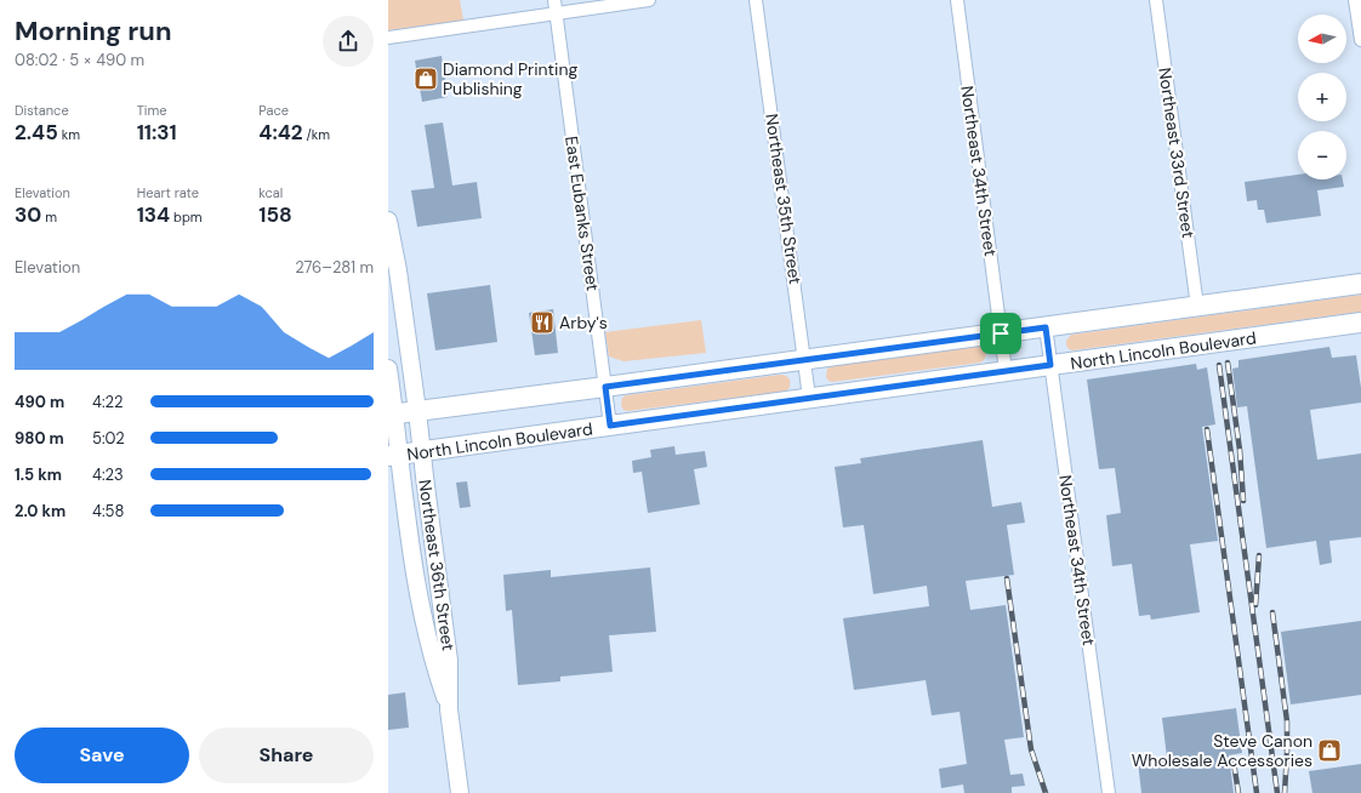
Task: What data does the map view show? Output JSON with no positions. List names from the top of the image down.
{
  "streets": {
    "main road": ["North Lincoln Boulevard", "Northeast 36th Street"],
    "street": [
      "Northeast 33rd Street",
      "Northeast 34th Street",
      "Northeast 35th Street",
      "East Eubanks Street"
    ]
  },
  "crossings": [
    ["Northeast 34th Street", "North Lincoln Boulevard"],
    ["Northeast 35th Street", "North Lincoln Boulevard"],
    ["East Eubanks Street", "North Lincoln Boulevard"],
    ["North Lincoln Boulevard", "Northeast 36th Street"]
  ],
  "places": {
    "shop": ["Diamond Printing Publishing", "Steve Canon Wholesale Accessories"],
    "restaurant": ["Arby's"]
  },
  "north": "left",
  "page": {
    "heading": ["Morning run", "08:02 · 5 × 490 m"],
    "map_buttons": ["+", "−"],
    "stats": [
      ["Distance", "2.45 km"],
      ["Time", "11:31"],
      ["Pace", "4:42 /km"],
      ["Elevation", "30 m"],
      ["Heart rate", "134 bpm"],
      ["kcal", "158"]
    ],
    "chart": ["Elevation", "276–281 m"],
    "list": [
      {
        "name": "490 m",
        "note": "4:22"
      },
      {
        "name": "980 m",
        "note": "5:02"
      },
      {
        "name": "1.5 km",
        "note": "4:23"
      },
      {
        "name": "2.0 km",
        "note": "4:58"
      }
    ],
    "buttons": ["Save", "Share"]
  }
}
